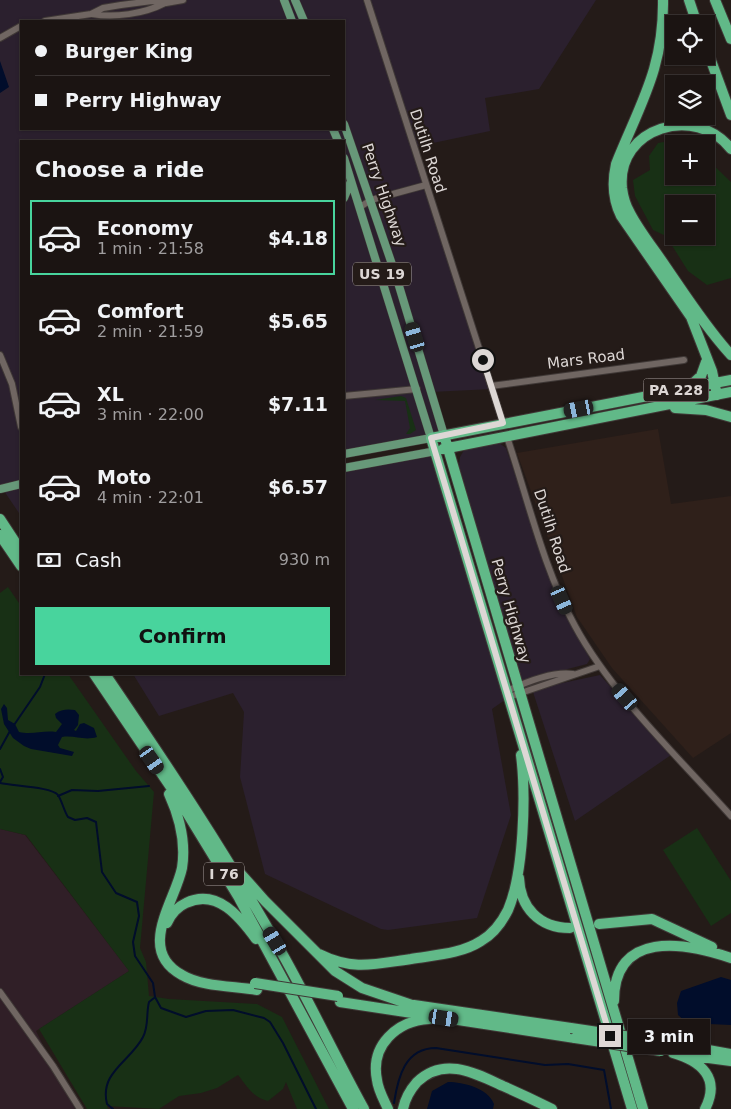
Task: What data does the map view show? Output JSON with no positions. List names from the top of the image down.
{
  "streets": {
    "highway": [
      "Perry Highway",
      "US 19",
      "PA 228",
      "I 76"
    ],
    "street": ["Dutilh Road", "Mars Road"]
  },
  "crossings": [
    ["Dutilh Road", "Mars Road"],
    ["Dutilh Road", "PA 228"],
    ["Perry Highway", "PA 228"]
  ],
  "page": {
    "map_buttons": ["+", "−"],
    "banner": ["Burger King", "Perry Highway"],
    "heading": "Choose a ride",
    "list": [
      {
        "name": "Economy",
        "note": "1 min · 21:58",
        "value": "$4.18"
      },
      {
        "name": "Comfort",
        "note": "2 min · 21:59",
        "value": "$5.65"
      },
      {
        "name": "XL",
        "note": "3 min · 22:00",
        "value": "$7.11"
      },
      {
        "name": "Moto",
        "note": "4 min · 22:01",
        "value": "$6.57"
      }
    ],
    "pay": ["Cash", "930 m"],
    "buttons": "Confirm",
    "bubble": "3 min"
  }
}
